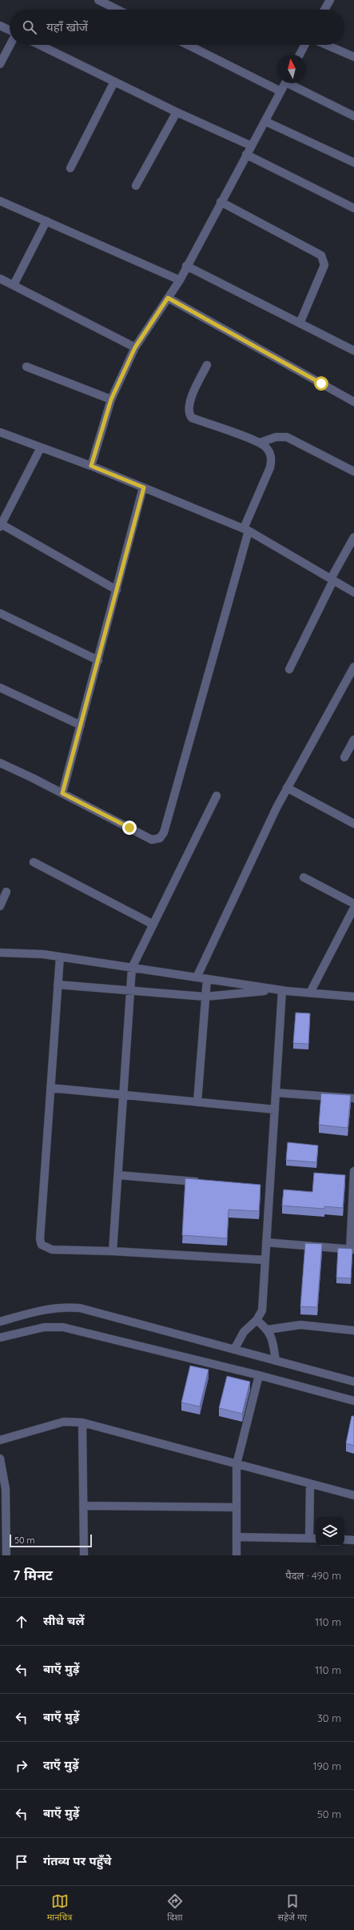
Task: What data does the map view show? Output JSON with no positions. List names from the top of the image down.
{
  "scale_bar": "50 m",
  "north": "top",
  "page": {
    "search": "यहाँ खोजें",
    "scale": "50 m",
    "heading": ["7 मिनट", "पैदल · 490 m"],
    "list": [
      ["सीधे चलें", "110 m"],
      ["बाएँ मुड़ें", "110 m"],
      ["बाएँ मुड़ें", "30 m"],
      ["दाएँ मुड़ें", "190 m"],
      ["बाएँ मुड़ें", "50 m"],
      "गंतव्य पर पहुँचे"
    ],
    "nav": ["मानचित्र", "दिशा", "सहेजे गए"]
  }
}
